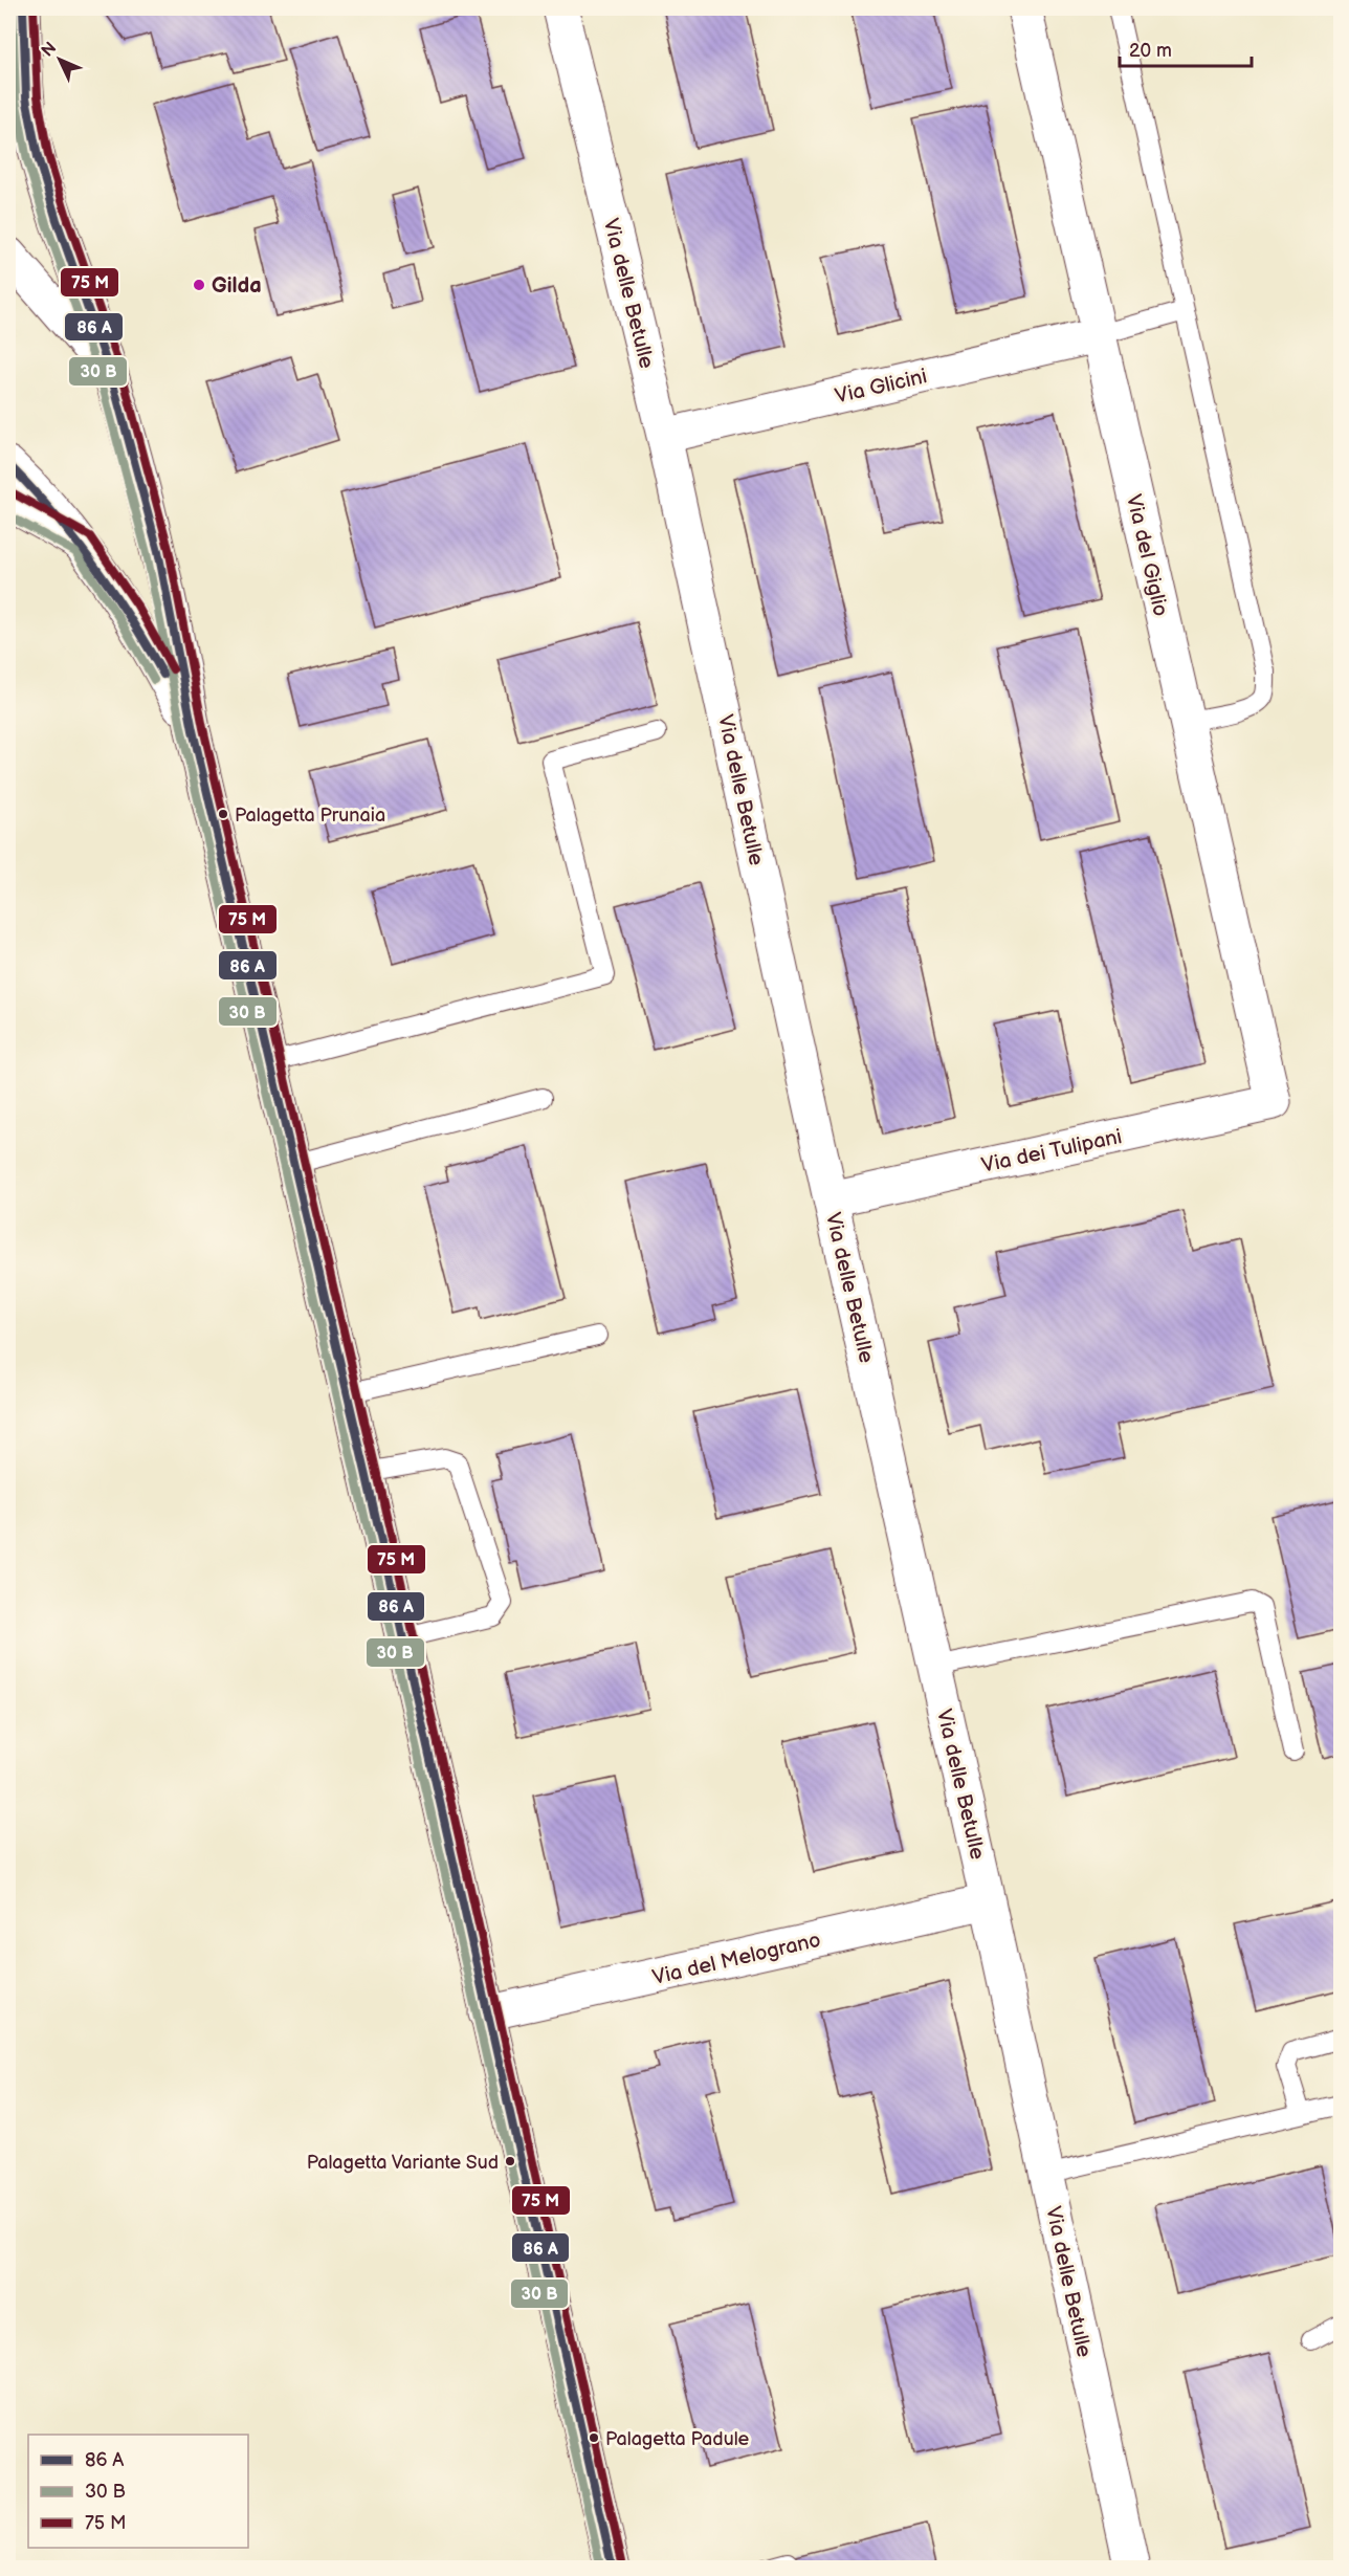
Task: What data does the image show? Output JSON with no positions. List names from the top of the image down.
{
  "streets": {
    "street": [
      "Via delle Betulle",
      "Via Glicini",
      "Via del Giglio",
      "Via dei Tulipani",
      "Via del Melograno"
    ]
  },
  "crossings": [
    ["Via delle Betulle", "Via Glicini"],
    ["Via delle Betulle", "Via dei Tulipani"],
    ["Via delle Betulle", "Via del Melograno"],
    ["Via Glicini", "Via del Giglio"],
    ["Via del Giglio", "Via dei Tulipani"]
  ],
  "places": [
    "Gilda",
    "Palagetta Prunaia",
    "Palagetta Variante Sud",
    "Palagetta Padule"
  ],
  "legend": ["86 A", "30 B", "75 M"],
  "scale_bar": "20 m",
  "north": "top left"
}
